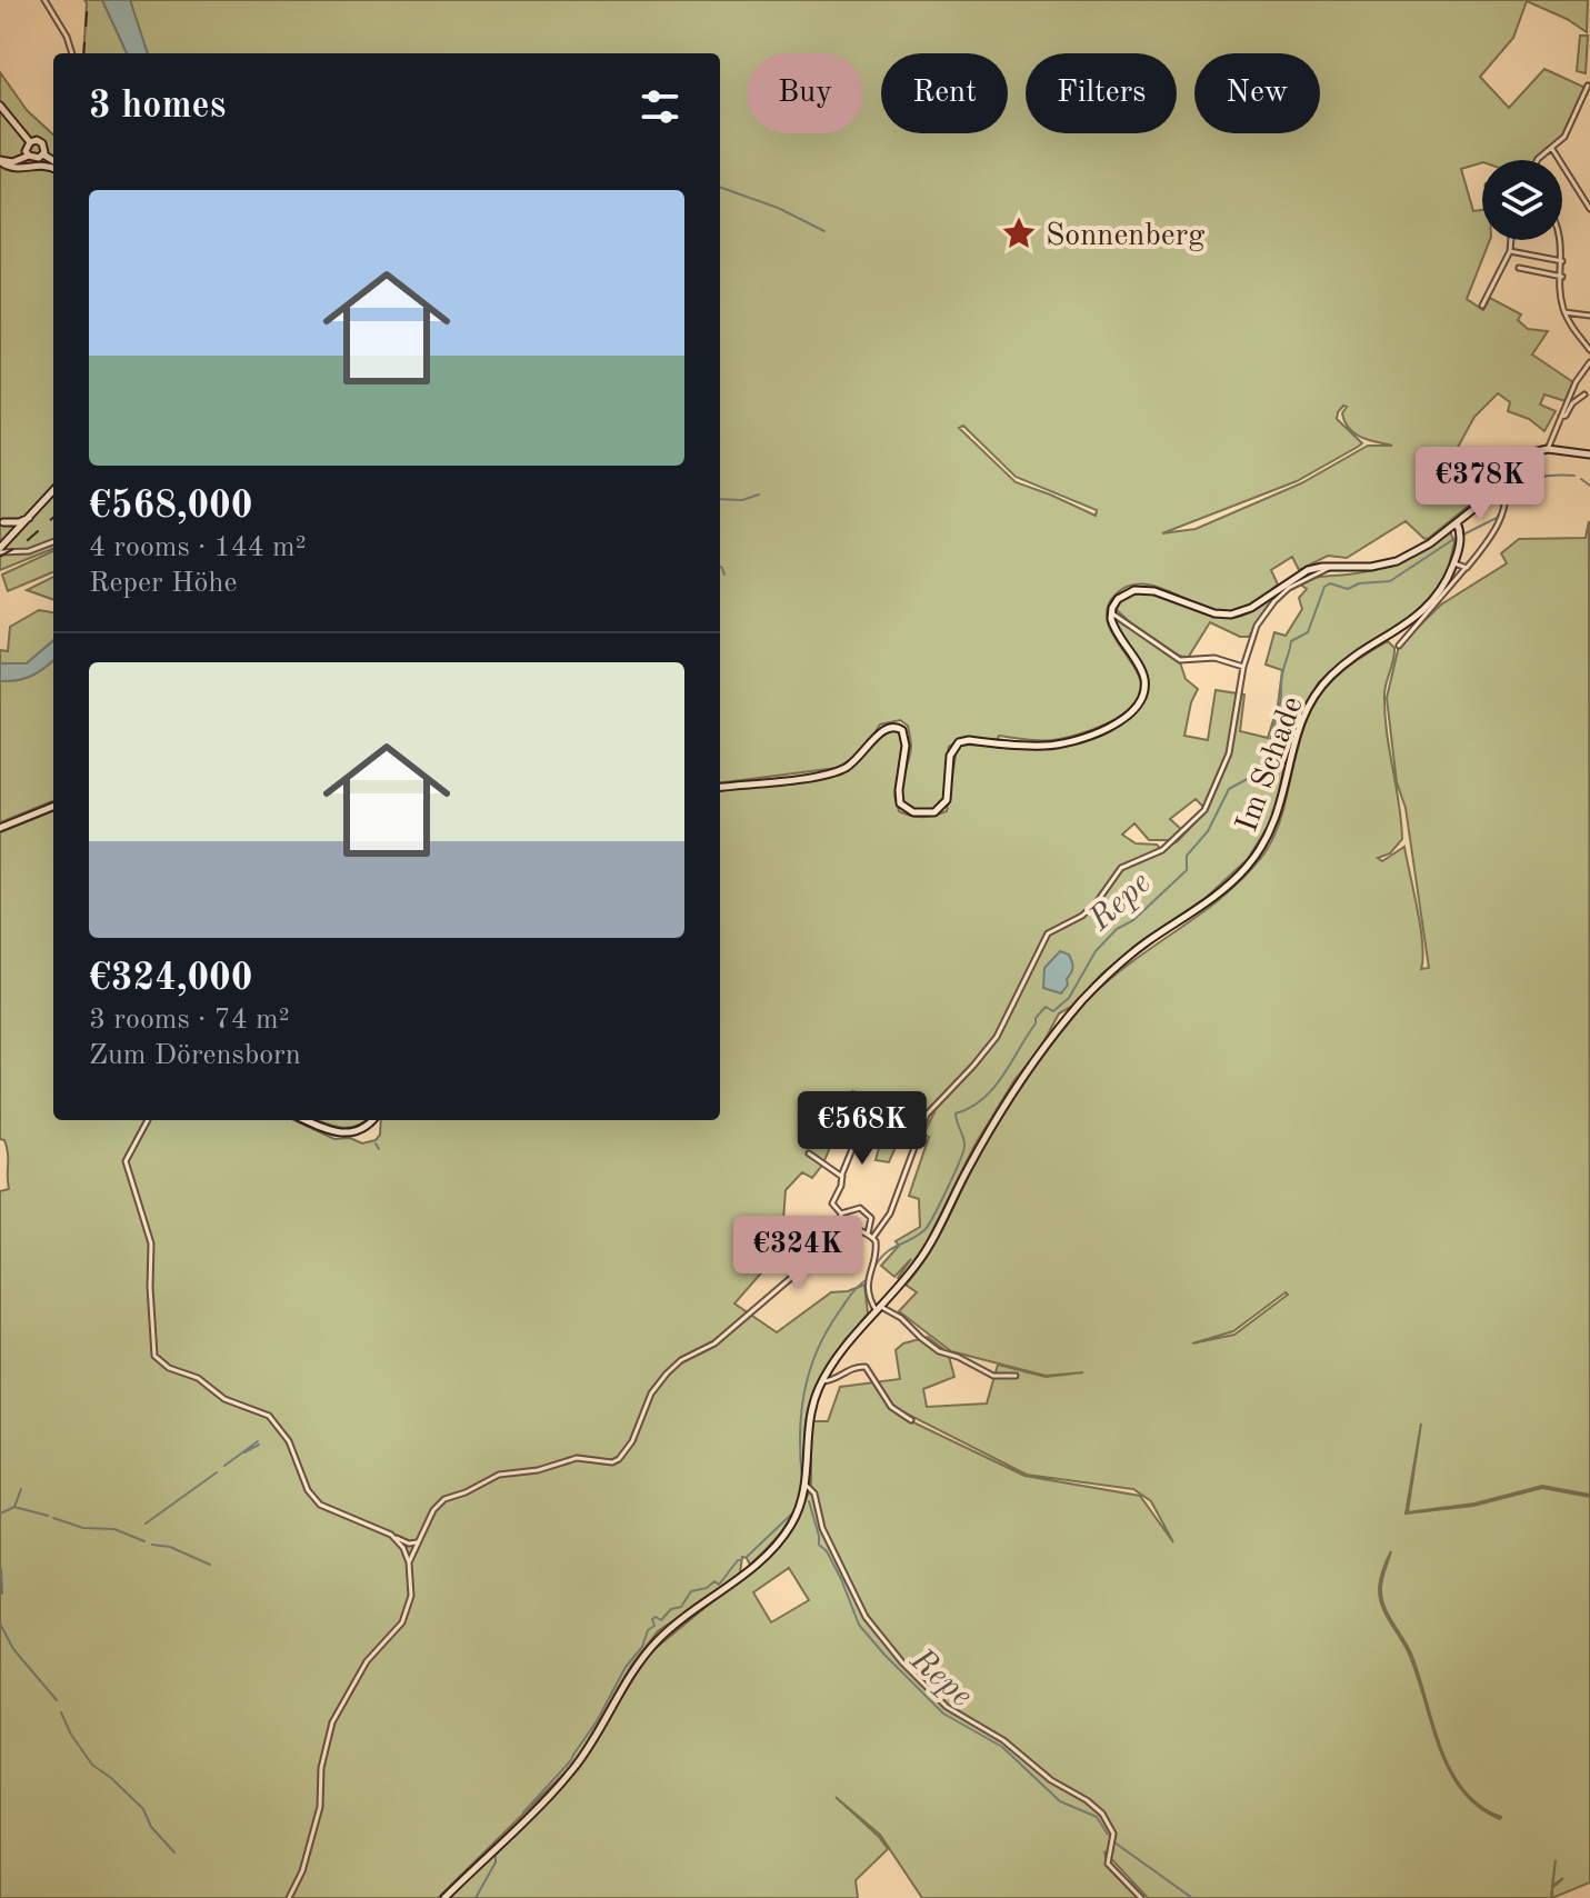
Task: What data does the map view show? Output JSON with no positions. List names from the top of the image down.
{
  "streets": {
    "street": ["Im Schade"]
  },
  "water": ["Repe"],
  "places": {
    "place": ["Sonnenberg"]
  },
  "page": {
    "chip": [
      "Buy",
      "Rent",
      "Filters",
      "New"
    ],
    "heading": "3 homes",
    "list": [
      {
        "name": "€568,000",
        "note": "4 rooms · 144 m² · Reper Höhe"
      },
      {
        "name": "€324,000",
        "note": "3 rooms · 74 m² · Zum Dörensborn"
      }
    ],
    "price": ["€378K", "€568K", "€324K"]
  }
}
